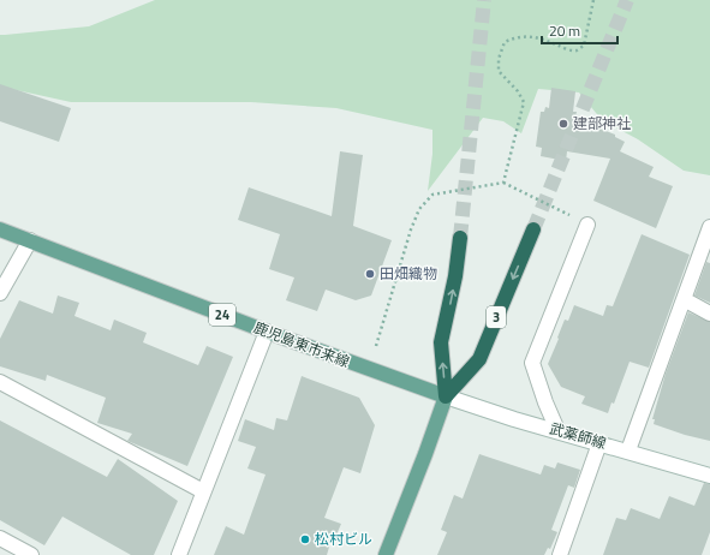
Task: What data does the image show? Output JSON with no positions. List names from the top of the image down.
{
  "streets": {
    "highway": ["3"],
    "main road": ["24", "鹿児島東市来線"],
    "street": ["武薬師線"]
  },
  "crossings": [
    ["3", "鹿児島東市来線"],
    ["3", "武薬師線"],
    ["鹿児島東市来線", "武薬師線"]
  ],
  "places": ["建部神社", "田畑織物", "松村ビル"],
  "scale_bar": "20 m"
}
